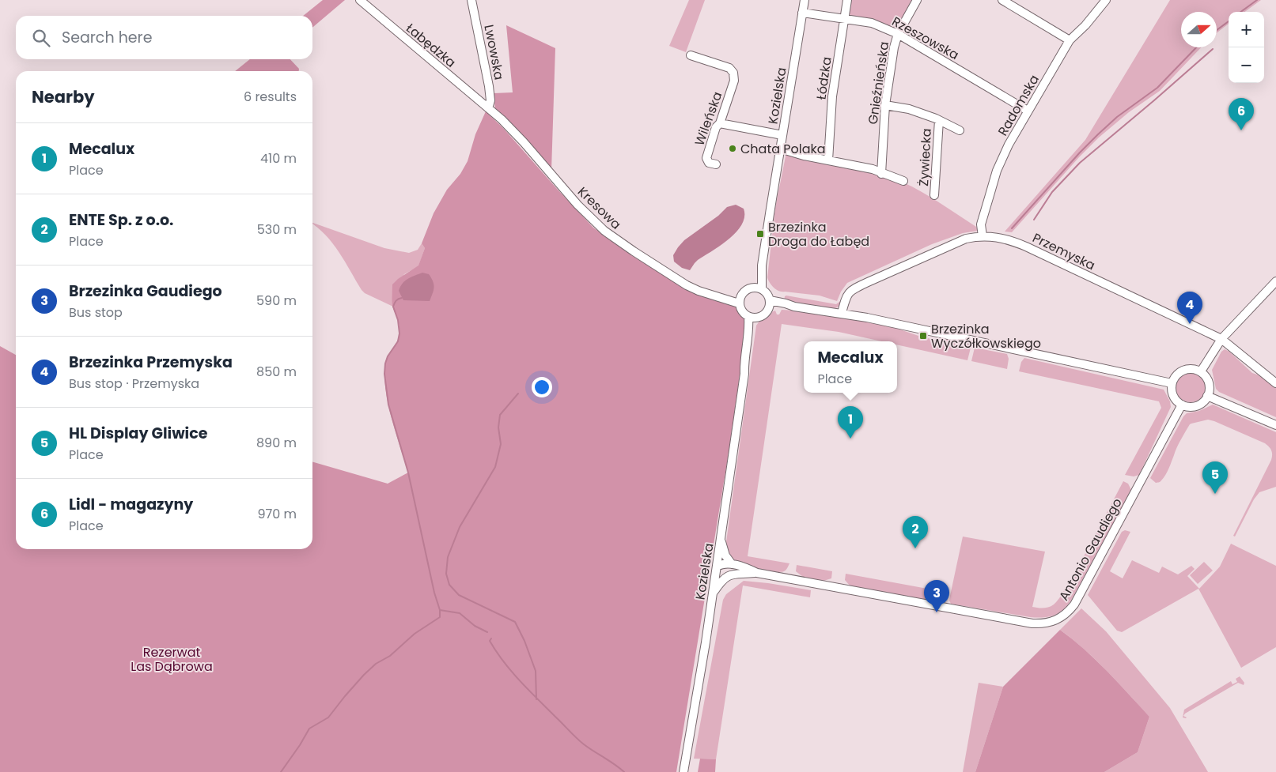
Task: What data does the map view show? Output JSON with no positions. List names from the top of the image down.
{
  "streets": {
    "street": [
      "Rzeszowska",
      "Łabędzka",
      "Lwowska",
      "Łódzka",
      "Gnieźnieńska",
      "Kozielska",
      "Radomska",
      "Wileńska",
      "Żywiecka",
      "Kresowa",
      "Przemyska",
      "Antonio Gaudiego"
    ]
  },
  "crossings": [
    ["Rzeszowska", "Łódzka"],
    ["Rzeszowska", "Gnieźnieńska"],
    ["Rzeszowska", "Kozielska"],
    ["Rzeszowska", "Radomska"],
    ["Łabędzka", "Lwowska"],
    ["Łabędzka", "Kresowa"],
    ["Lwowska", "Kresowa"],
    ["Gnieźnieńska", "Żywiecka"],
    ["Kozielska", "Kresowa"],
    ["Kozielska", "Antonio Gaudiego"],
    ["Radomska", "Przemyska"]
  ],
  "parks": ["Rezerwat Las Dąbrowa"],
  "places": {
    "other": ["Chata Polaka"],
    "transit": ["Brzezinka Droga do Łabęd", "Brzezinka Wyczółkowskiego"]
  },
  "north": "right",
  "page": {
    "map_buttons": ["+", "−"],
    "search": "Search here",
    "heading": ["Nearby", "6 results"],
    "pins": [
      "6",
      "4",
      "1",
      "5",
      "2",
      "3"
    ],
    "list": [
      {
        "mark": "1",
        "name": "Mecalux",
        "note": "Place",
        "value": "410 m"
      },
      {
        "mark": "2",
        "name": "ENTE Sp. z o.o.",
        "note": "Place",
        "value": "530 m"
      },
      {
        "mark": "3",
        "name": "Brzezinka Gaudiego",
        "note": "Bus stop",
        "value": "590 m"
      },
      {
        "mark": "4",
        "name": "Brzezinka Przemyska",
        "note": "Bus stop · Przemyska",
        "value": "850 m"
      },
      {
        "mark": "5",
        "name": "HL Display Gliwice",
        "note": "Place",
        "value": "890 m"
      },
      {
        "mark": "6",
        "name": "Lidl - magazyny",
        "note": "Place",
        "value": "970 m"
      }
    ],
    "popup": ["Mecalux", "Place"]
  }
}
